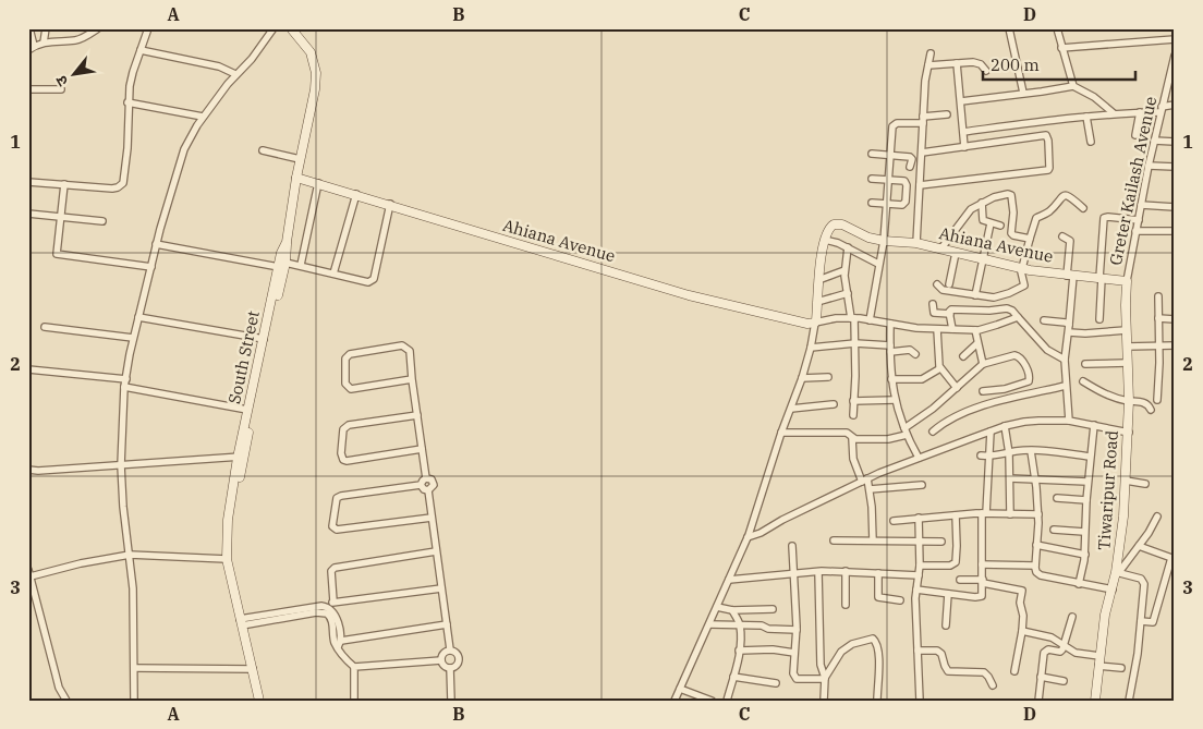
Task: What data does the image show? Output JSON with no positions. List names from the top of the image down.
{
  "streets": {
    "street": [
      "Greter Kailash Avenue",
      "Ahiana Avenue",
      "South Street",
      "Tiwaripur Road"
    ]
  },
  "crossings": [
    ["Greter Kailash Avenue", "Ahiana Avenue"],
    ["Greter Kailash Avenue", "Tiwaripur Road"],
    ["Ahiana Avenue", "South Street"],
    ["Ahiana Avenue", "Tiwaripur Road"]
  ],
  "scale_bar": "200 m",
  "north": "bottom left",
  "grid": {
    "columns": [
      "A",
      "B",
      "C",
      "D"
    ],
    "rows": ["1", "2", "3"]
  }
}
